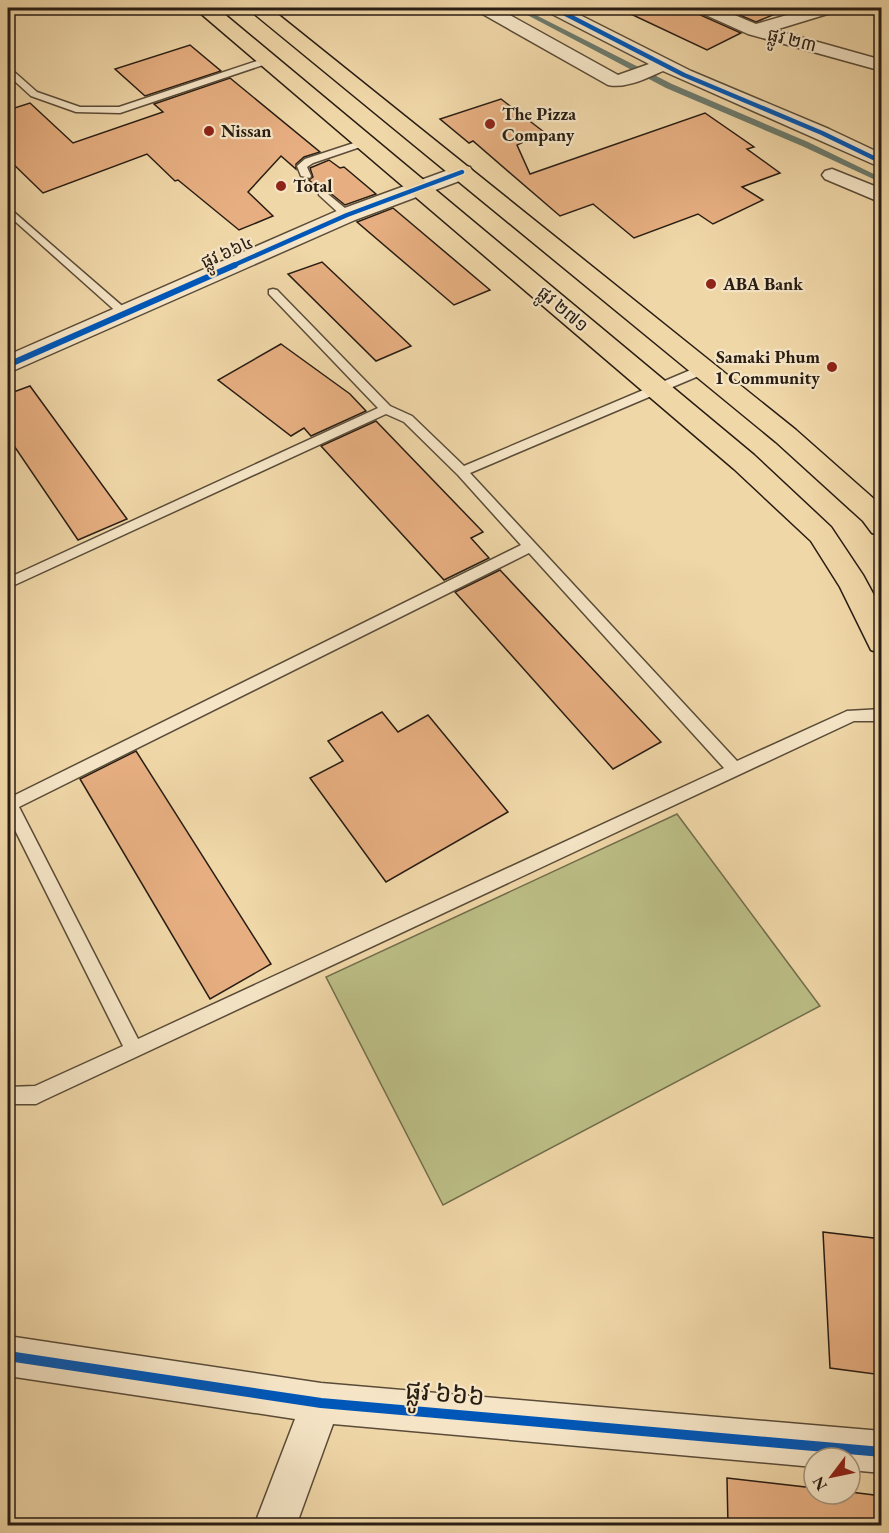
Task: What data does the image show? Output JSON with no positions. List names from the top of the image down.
{
  "streets": {
    "main road": ["ផ្លូវ ២៧១"],
    "street": ["ផ្លូវ ២៣", "ផ្លូវ ៦៦៤", "ផ្លូវ ៦៦៦"]
  },
  "crossings": [
    ["ផ្លូវ ៦៦៤", "ផ្លូវ ២៧១"]
  ],
  "places": [
    "The Pizza Company",
    "Nissan",
    "Total",
    "ABA Bank",
    "Samaki Phum 1 Community"
  ],
  "north": "bottom left"
}
